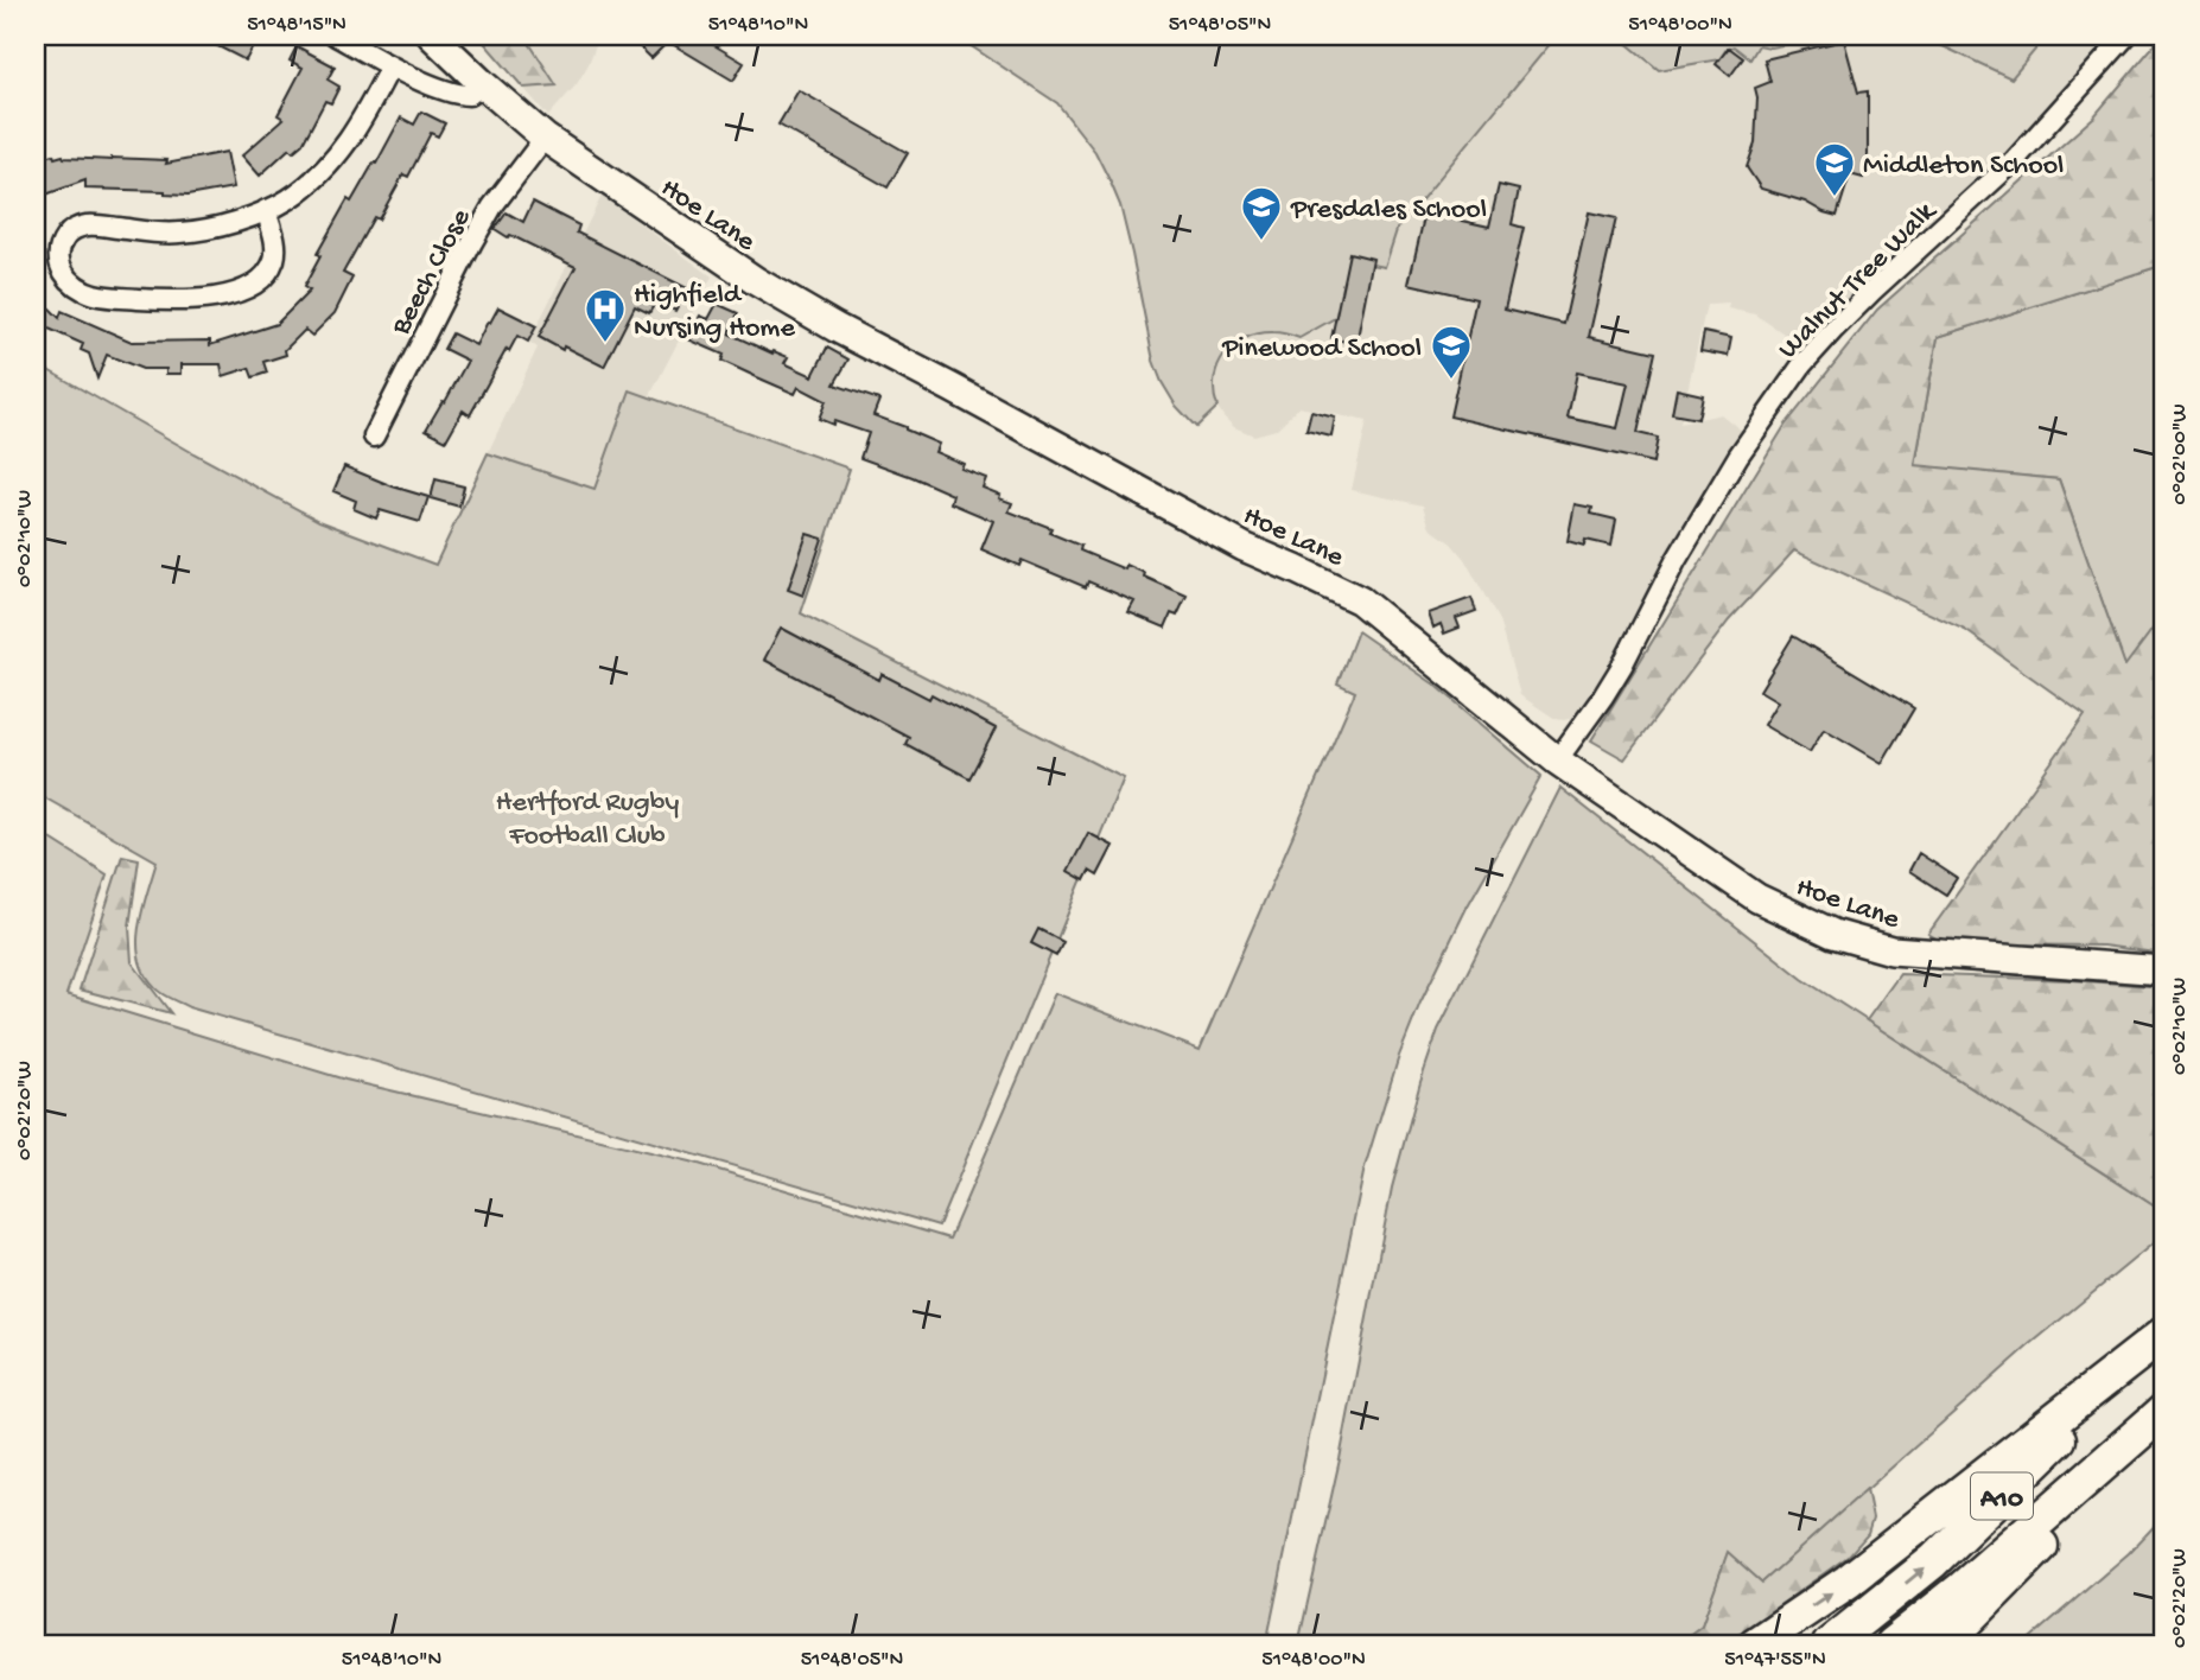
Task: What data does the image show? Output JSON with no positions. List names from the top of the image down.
{
  "streets": {
    "highway": ["A10"],
    "street": ["Hoe Lane", "Beech Close", "Walnut Tree Walk"]
  },
  "crossings": [
    ["Hoe Lane", "Beech Close"],
    ["Hoe Lane", "Walnut Tree Walk"]
  ],
  "parks": ["Hertford Rugby Football Club"],
  "places": {
    "school or university": ["Middleton School", "Presdales School", "Pinewood School"],
    "hospital": ["Highfield Nursing Home"]
  },
  "coordinates": [
    "51°48'15\"N",
    "51°48'10\"N",
    "51°48'05\"N",
    "51°48'00\"N",
    "0°02'00\"W",
    "0°02'10\"W",
    "0°02'20\"W",
    "51°47'55\"N"
  ]
}
